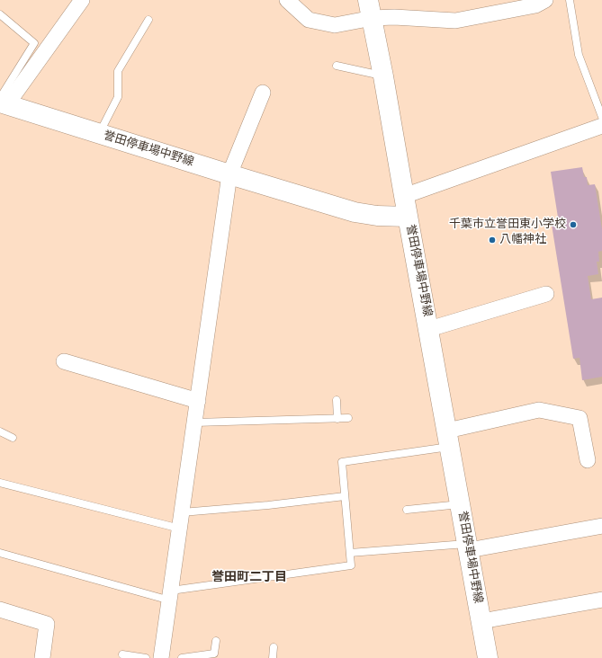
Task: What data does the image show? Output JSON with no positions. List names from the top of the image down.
{
  "streets": {
    "main road": ["誉田停車場中野線"]
  },
  "districts": ["誉田町二丁目"],
  "places": ["千葉市立誉田東小学校", "八幡神社"]
}
